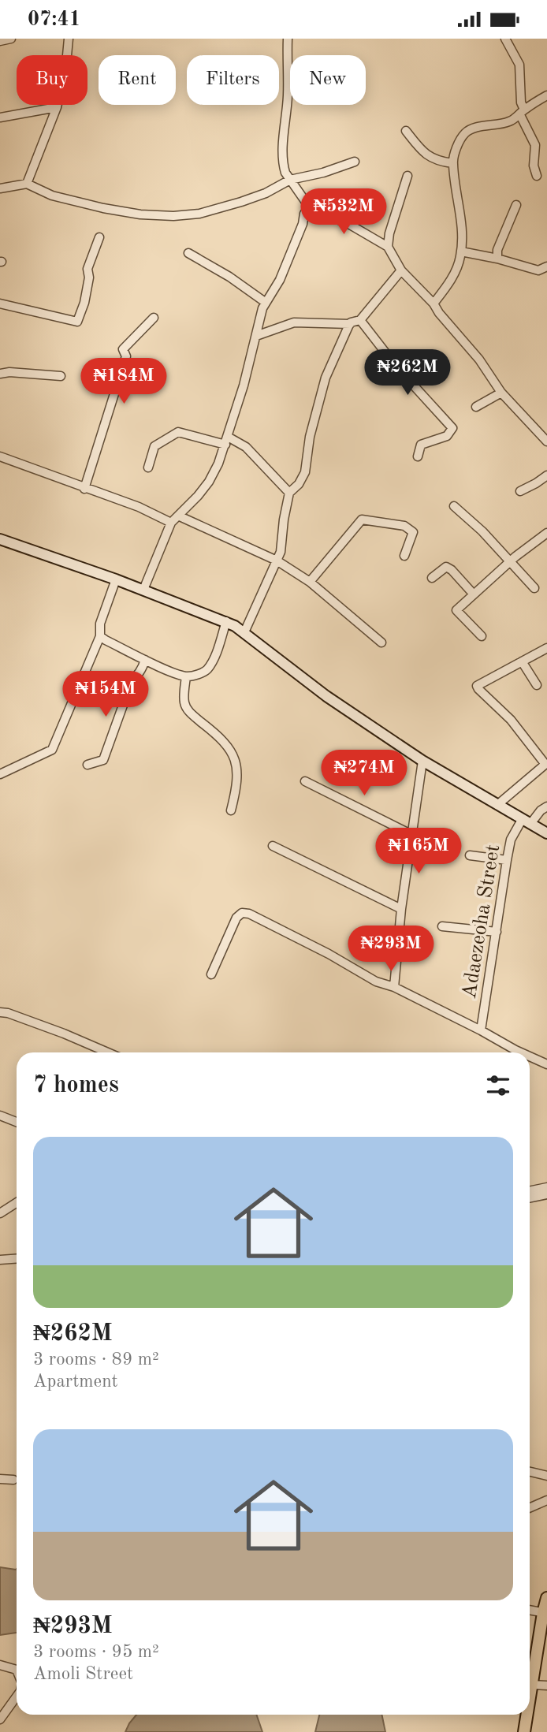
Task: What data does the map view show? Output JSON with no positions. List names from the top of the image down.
{
  "streets": {
    "street": ["Adaezeoha Street"]
  },
  "page": {
    "status": "07:41",
    "chip": [
      "Buy",
      "Rent",
      "Filters",
      "New"
    ],
    "price": [
      "₦532M",
      "₦262M",
      "₦184M",
      "₦154M",
      "₦274M",
      "₦165M",
      "₦293M"
    ],
    "heading": "7 homes",
    "list": [
      {
        "name": "₦262M",
        "note": "3 rooms · 89 m² · Apartment"
      },
      {
        "name": "₦293M",
        "note": "3 rooms · 95 m² · Amoli Street"
      }
    ]
  }
}
